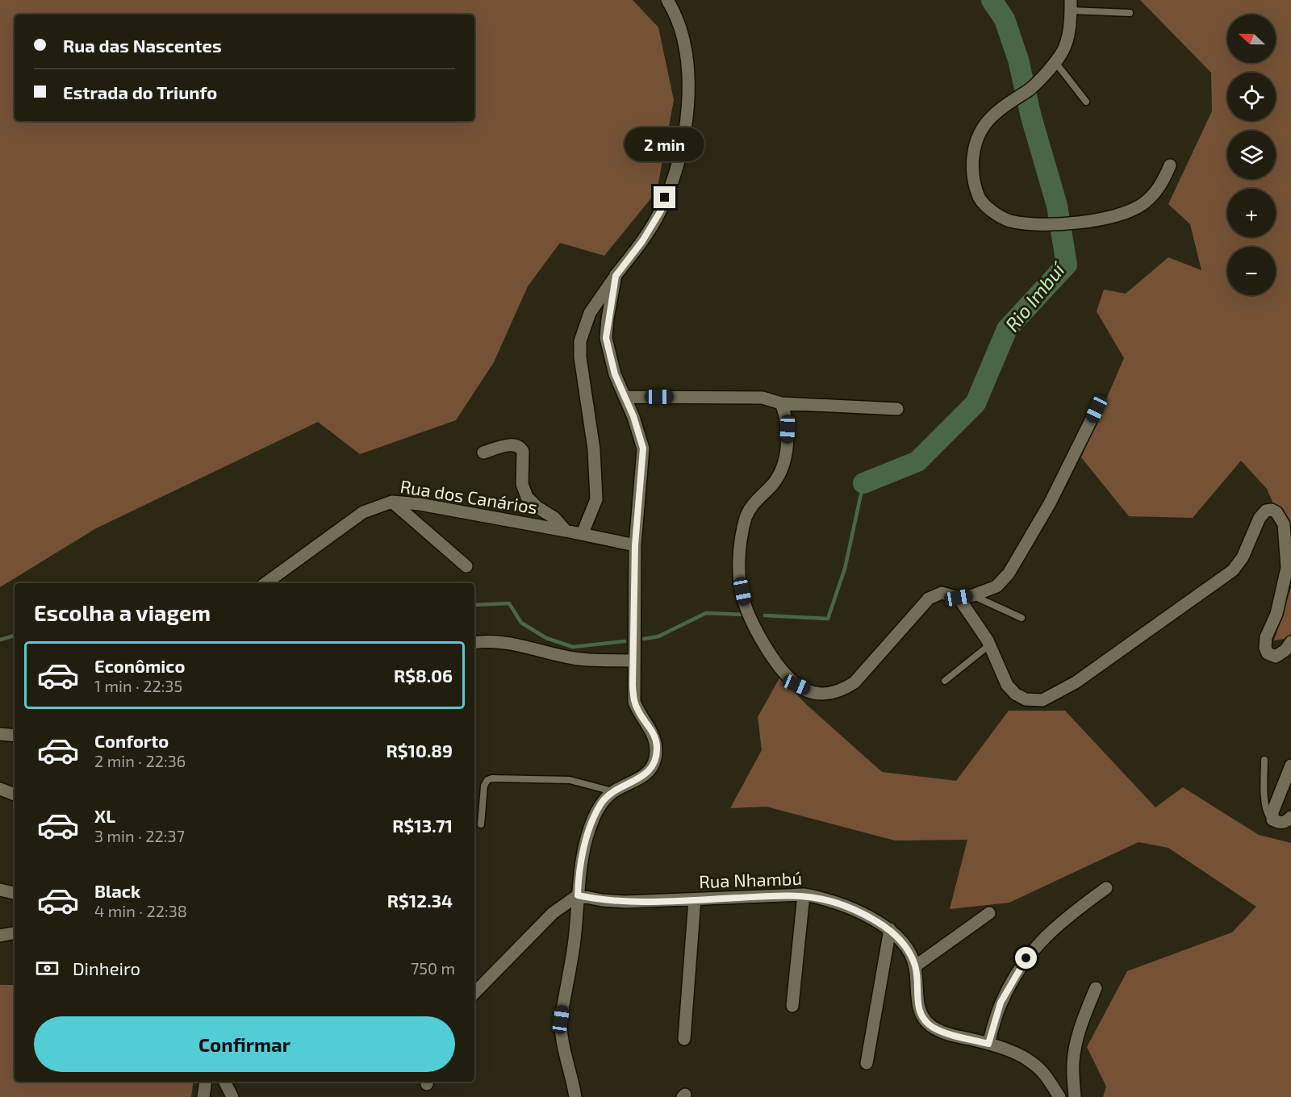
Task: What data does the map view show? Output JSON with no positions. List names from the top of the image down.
{
  "streets": {
    "street": ["Rua dos Canários", "Rua Nhambú"]
  },
  "water": ["Rio Imbuí"],
  "north": "left",
  "page": {
    "map_buttons": ["+", "−"],
    "banner": ["Rua das Nascentes", "Estrada do Triunfo"],
    "bubble": "2 min",
    "heading": "Escolha a viagem",
    "list": [
      {
        "name": "Econômico",
        "note": "1 min · 22:35",
        "value": "R$8.06"
      },
      {
        "name": "Conforto",
        "note": "2 min · 22:36",
        "value": "R$10.89"
      },
      {
        "name": "XL",
        "note": "3 min · 22:37",
        "value": "R$13.71"
      },
      {
        "name": "Black",
        "note": "4 min · 22:38",
        "value": "R$12.34"
      }
    ],
    "pay": ["Dinheiro", "750 m"],
    "buttons": "Confirmar"
  }
}
